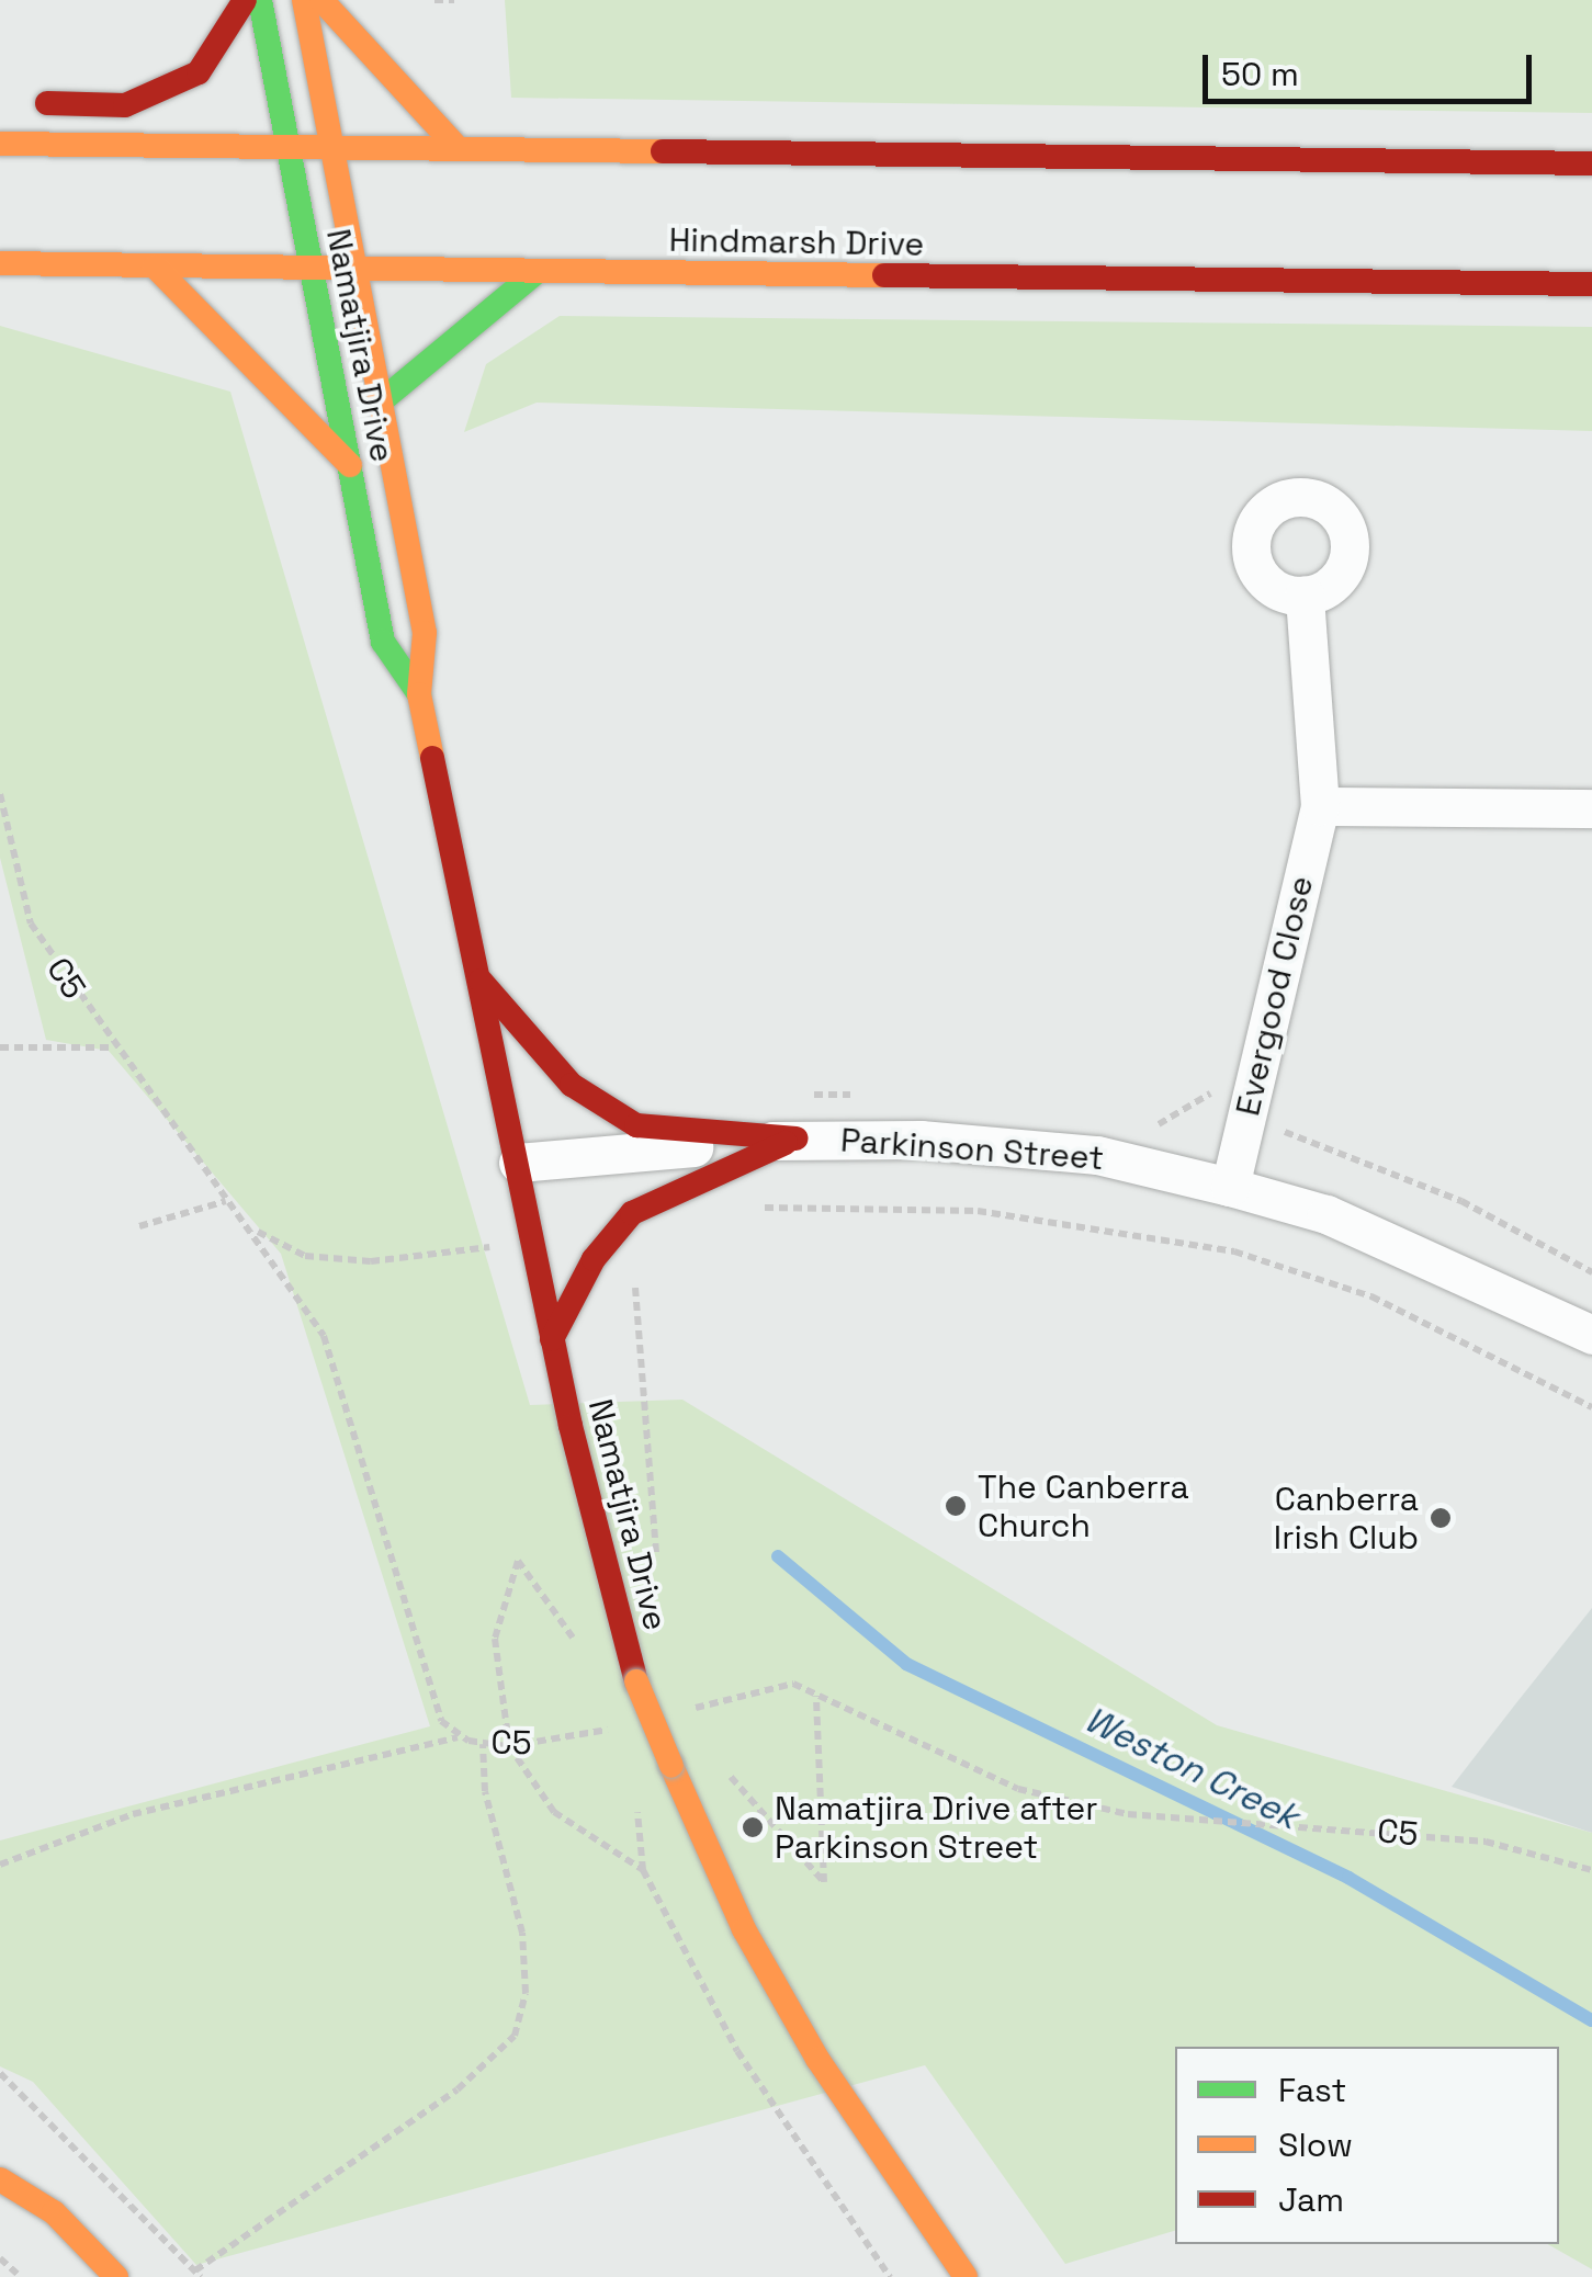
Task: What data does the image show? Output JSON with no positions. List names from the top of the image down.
{
  "streets": {
    "main road": ["Hindmarsh Drive", "Namatjira Drive"],
    "street": ["Evergood Close", "Parkinson Street"],
    "path": ["C5"]
  },
  "crossings": [
    ["Hindmarsh Drive", "Namatjira Drive"],
    ["Namatjira Drive", "Parkinson Street"],
    ["Evergood Close", "Parkinson Street"]
  ],
  "water": ["Weston Creek"],
  "places": ["The Canberra Church", "Canberra Irish Club", "Namatjira Drive after Parkinson Street"],
  "legend": ["Fast", "Slow", "Jam"],
  "scale_bar": "50 m"
}
